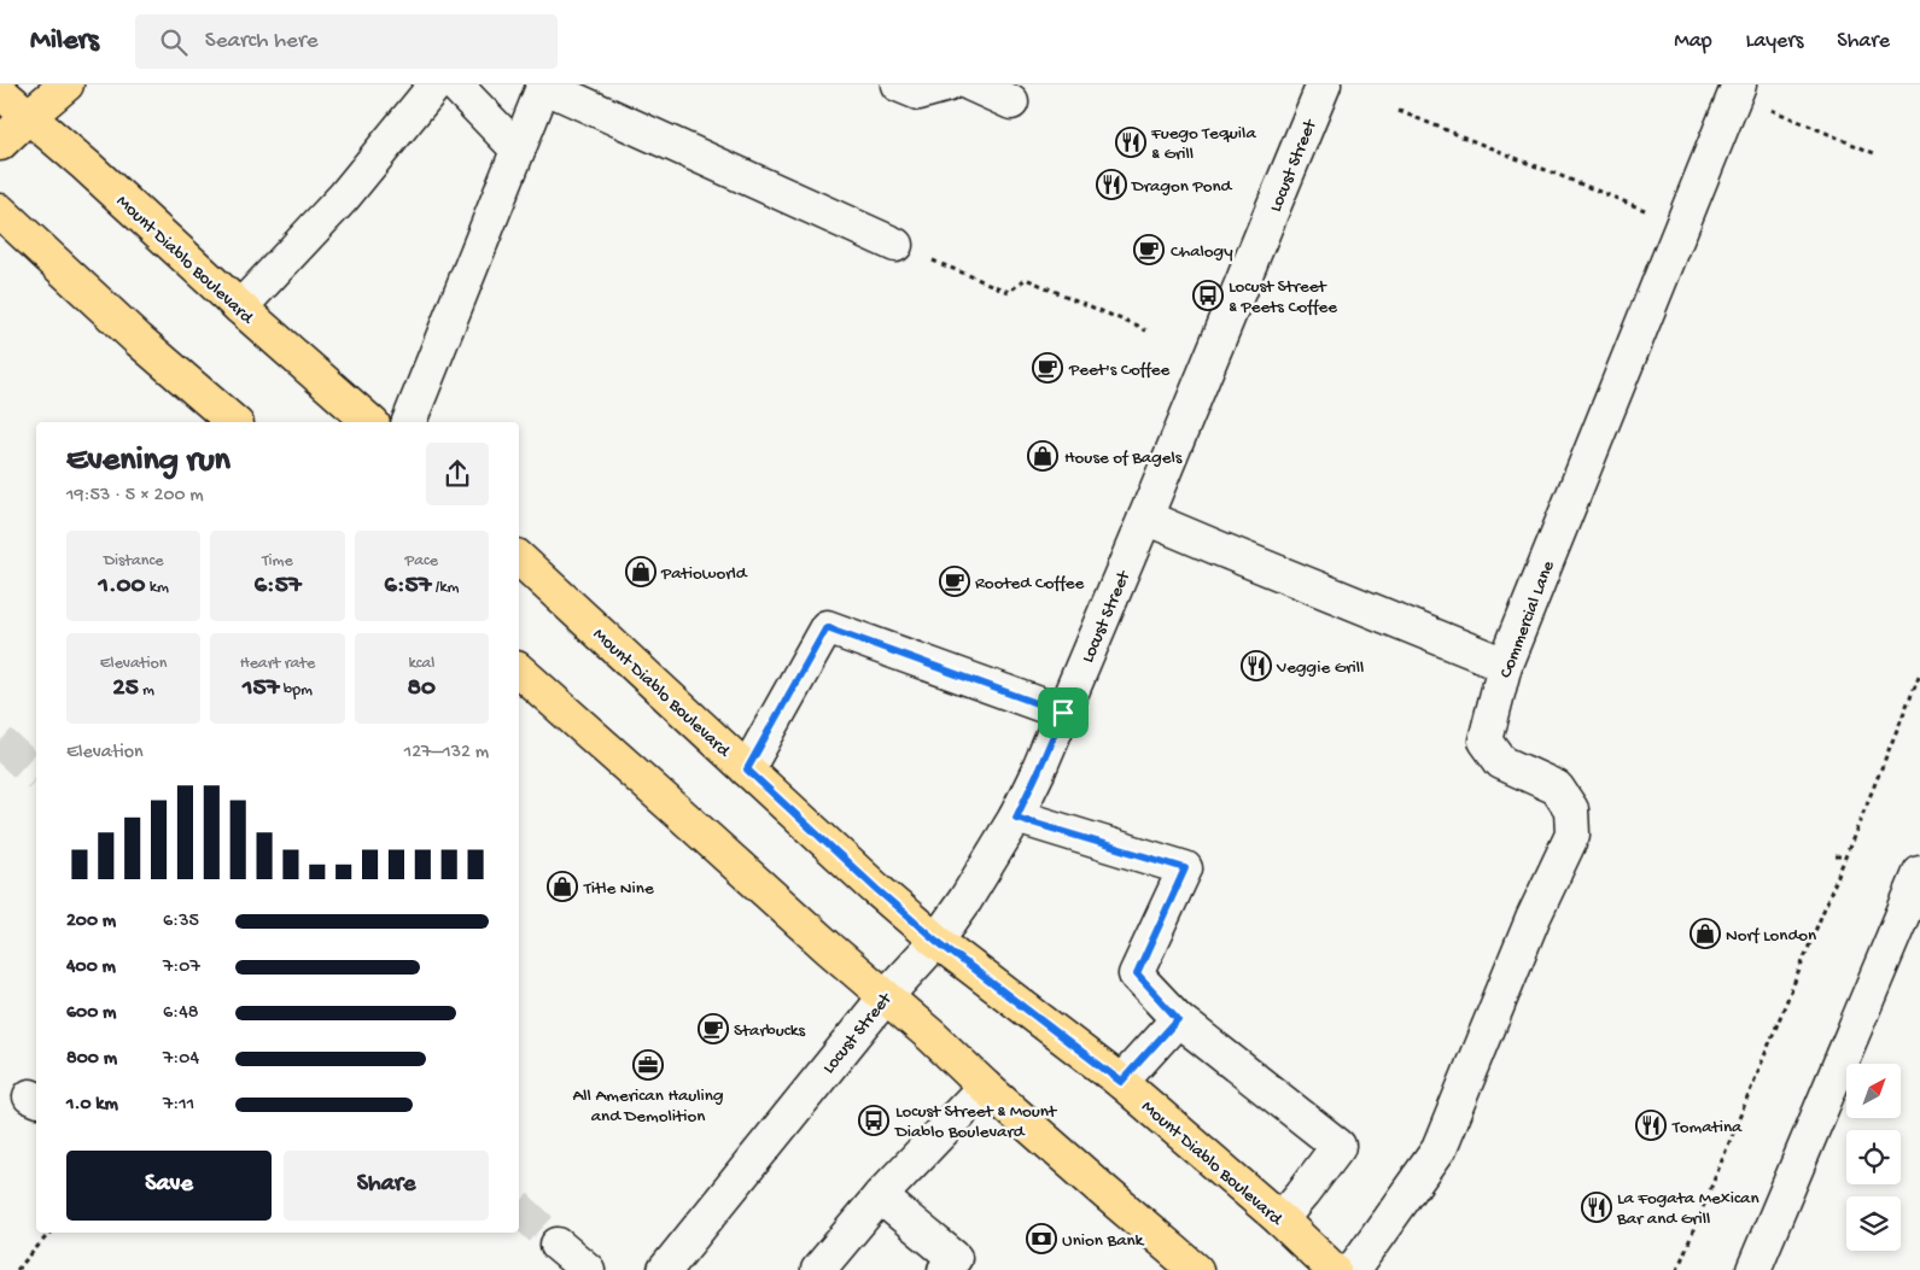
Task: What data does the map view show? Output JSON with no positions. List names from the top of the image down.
{
  "streets": {
    "main road": ["Mount Diablo Boulevard"],
    "street": ["Locust Street", "Commercial Lane"]
  },
  "crossings": [
    ["Locust Street", "Mount Diablo Boulevard"]
  ],
  "places": {
    "restaurant": [
      "Fuego Tequila & Grill",
      "Dragon Pond",
      "Veggie Grill",
      "Tomatina",
      "La Fogata Mexican Bar and Grill"
    ],
    "cafe": [
      "Chalogy",
      "Peet's Coffee",
      "Rooted Coffee",
      "Starbucks"
    ],
    "bus stop": ["Locust Street & Peets Coffee", "Locust Street & Mount Diablo Boulevard"],
    "shop": [
      "House of Bagels",
      "Patioworld",
      "Title Nine",
      "Norf London"
    ],
    "office": ["All American Hauling and Demolition"],
    "bank": ["Union Bank"]
  },
  "north": "top right",
  "page": {
    "header": "Milers",
    "search": "Search here",
    "nav": ["Map", "Layers", "Share"],
    "heading": ["Evening run", "19:53 · 5 × 200 m"],
    "stats": [
      ["Distance", "1.00 km"],
      ["Time", "6:57"],
      ["Pace", "6:57 /km"],
      ["Elevation", "25 m"],
      ["Heart rate", "157 bpm"],
      ["kcal", "80"]
    ],
    "chart": ["Elevation", "127–132 m"],
    "list": [
      {
        "name": "200 m",
        "note": "6:35"
      },
      {
        "name": "400 m",
        "note": "7:07"
      },
      {
        "name": "600 m",
        "note": "6:48"
      },
      {
        "name": "800 m",
        "note": "7:04"
      },
      {
        "name": "1.0 km",
        "note": "7:11"
      }
    ],
    "buttons": ["Save", "Share"]
  }
}
